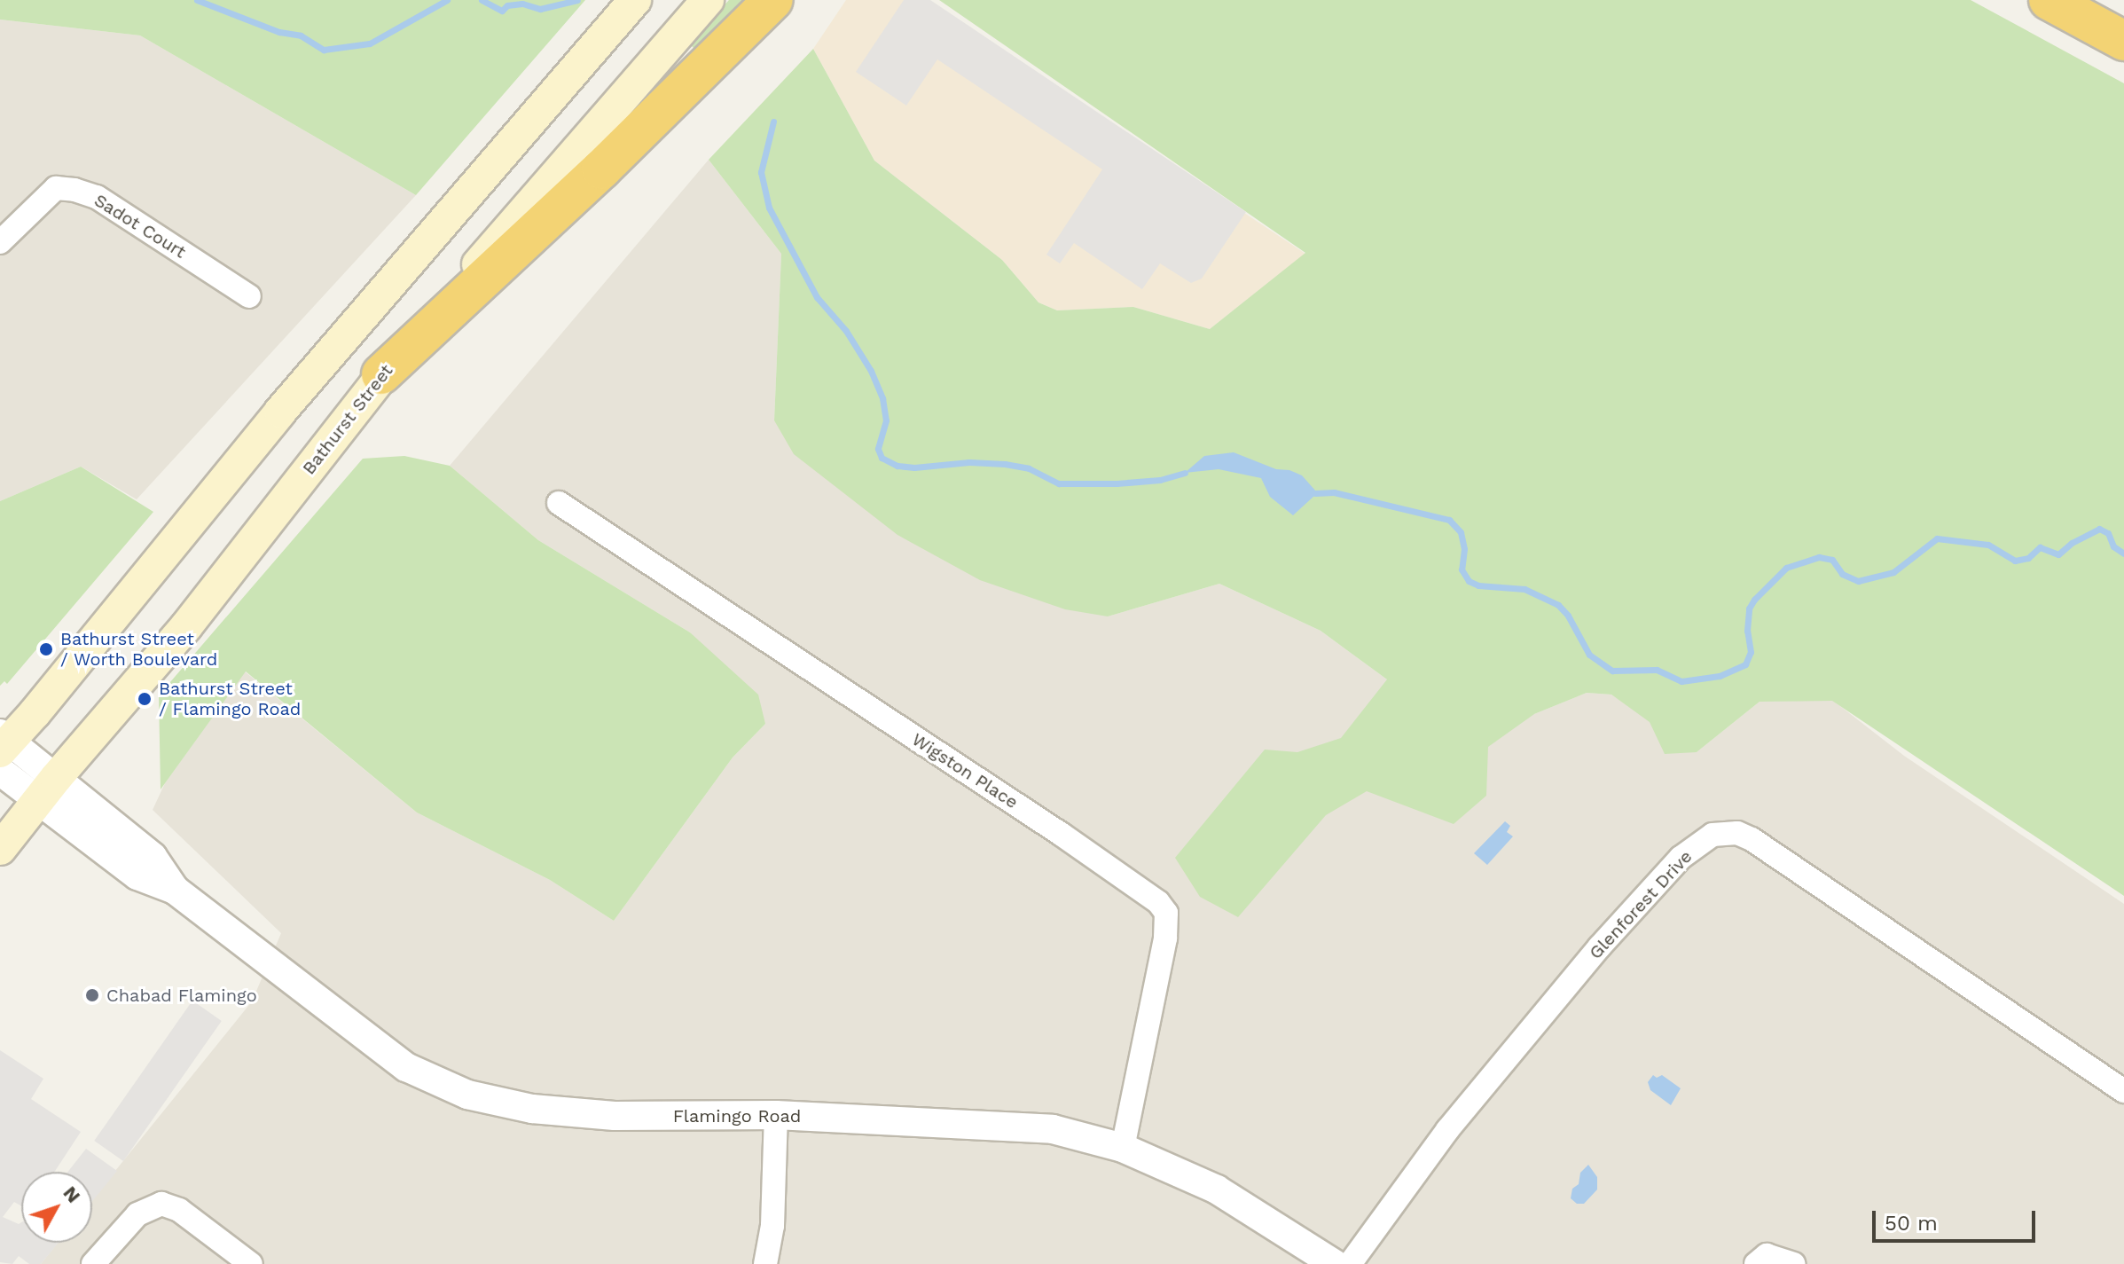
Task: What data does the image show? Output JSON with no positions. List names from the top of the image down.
{
  "streets": {
    "main road": ["Bathurst Street"],
    "street": [
      "Sadot Court",
      "Wigston Place",
      "Glenforest Drive",
      "Flamingo Road"
    ]
  },
  "crossings": [
    ["Bathurst Street", "Flamingo Road"],
    ["Wigston Place", "Flamingo Road"]
  ],
  "places": ["Bathurst Street / Worth Boulevard", "Bathurst Street / Flamingo Road", "Chabad Flamingo"],
  "scale_bar": "50 m",
  "north": "top right"
}
